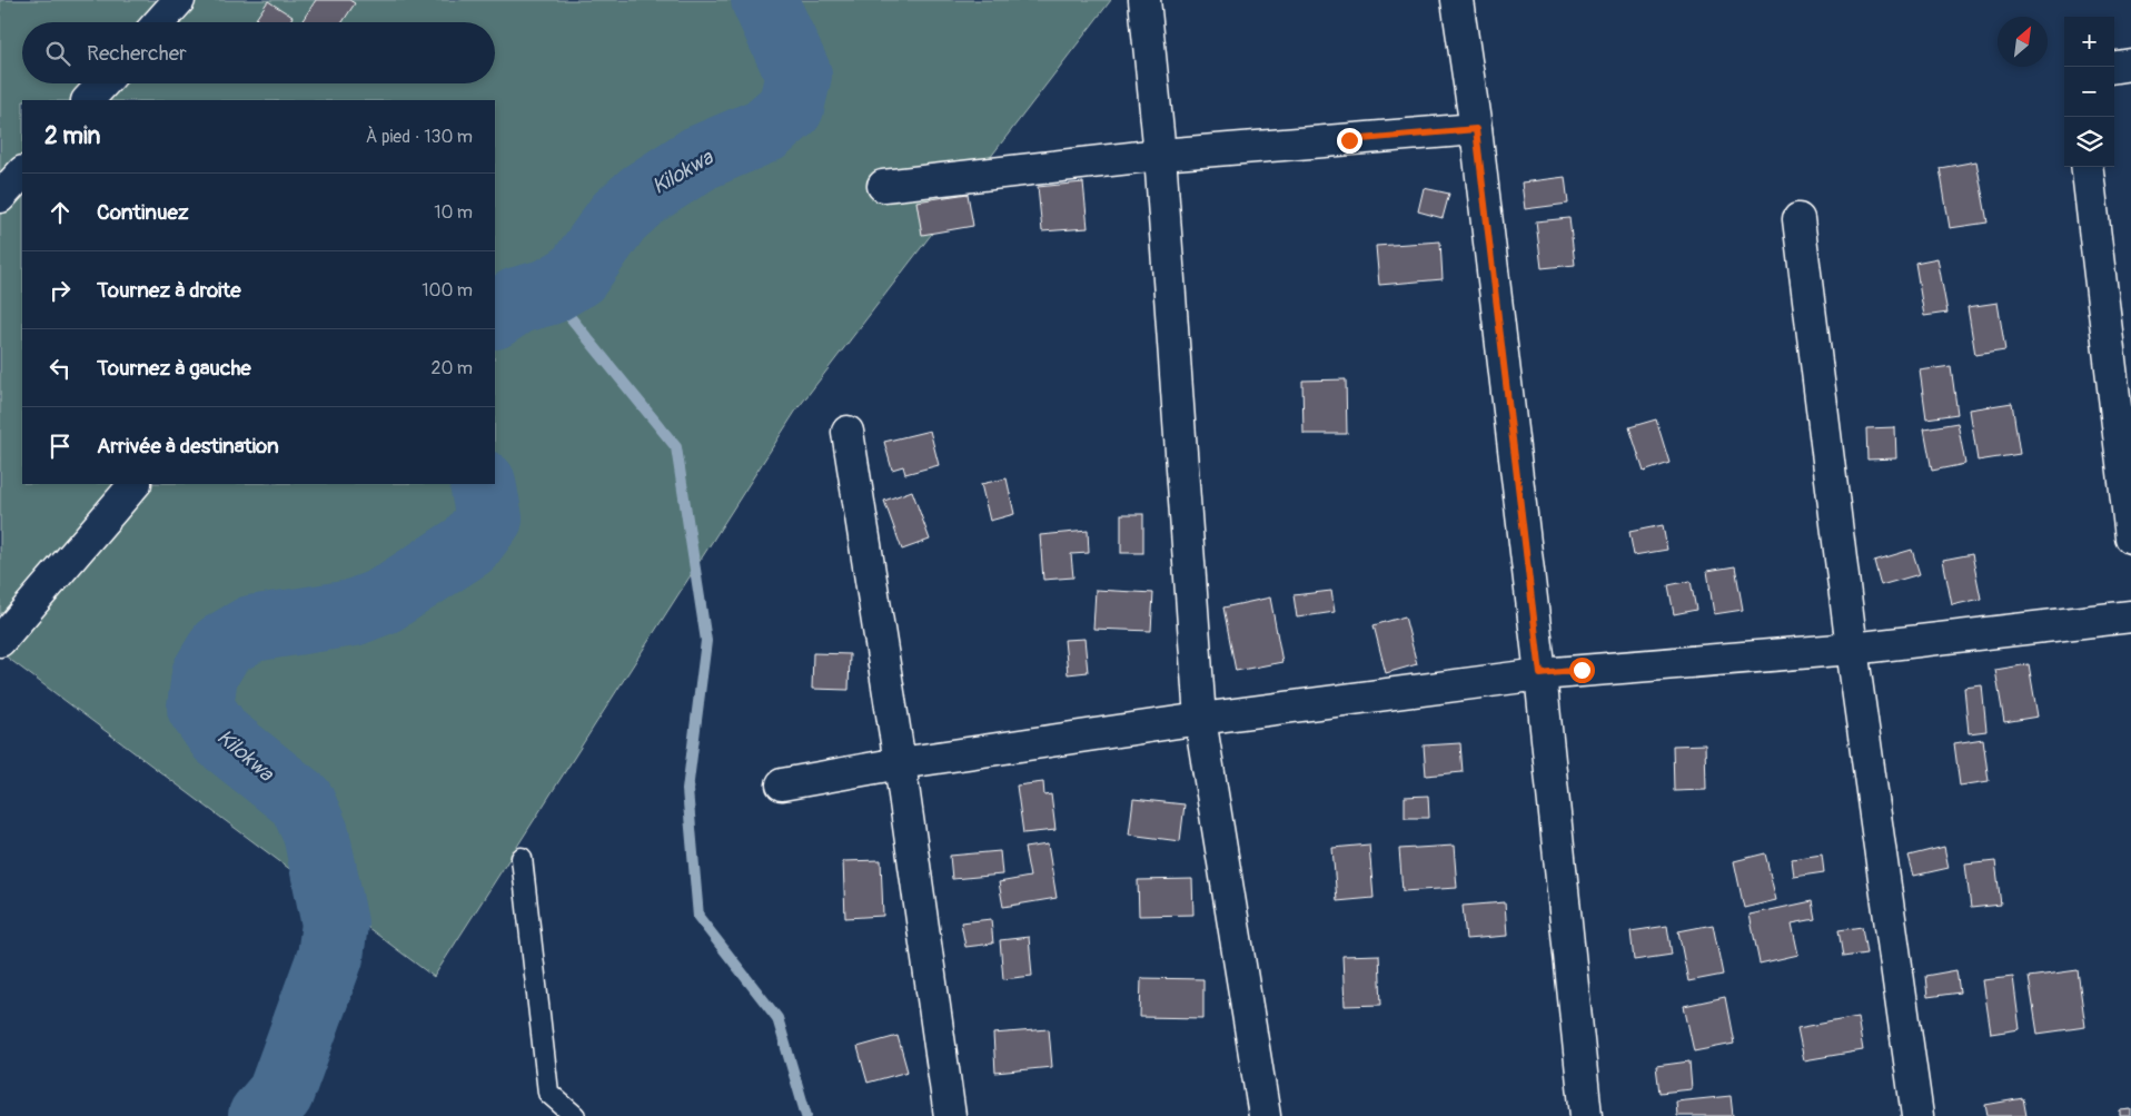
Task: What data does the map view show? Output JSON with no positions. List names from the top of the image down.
{
  "water": ["Kilokwa"],
  "north": "top right",
  "page": {
    "map_buttons": ["+", "−"],
    "search": "Rechercher",
    "heading": ["2 min", "À pied · 130 m"],
    "list": [
      ["Continuez", "10 m"],
      ["Tournez à droite", "100 m"],
      ["Tournez à gauche", "20 m"],
      "Arrivée à destination"
    ]
  }
}
